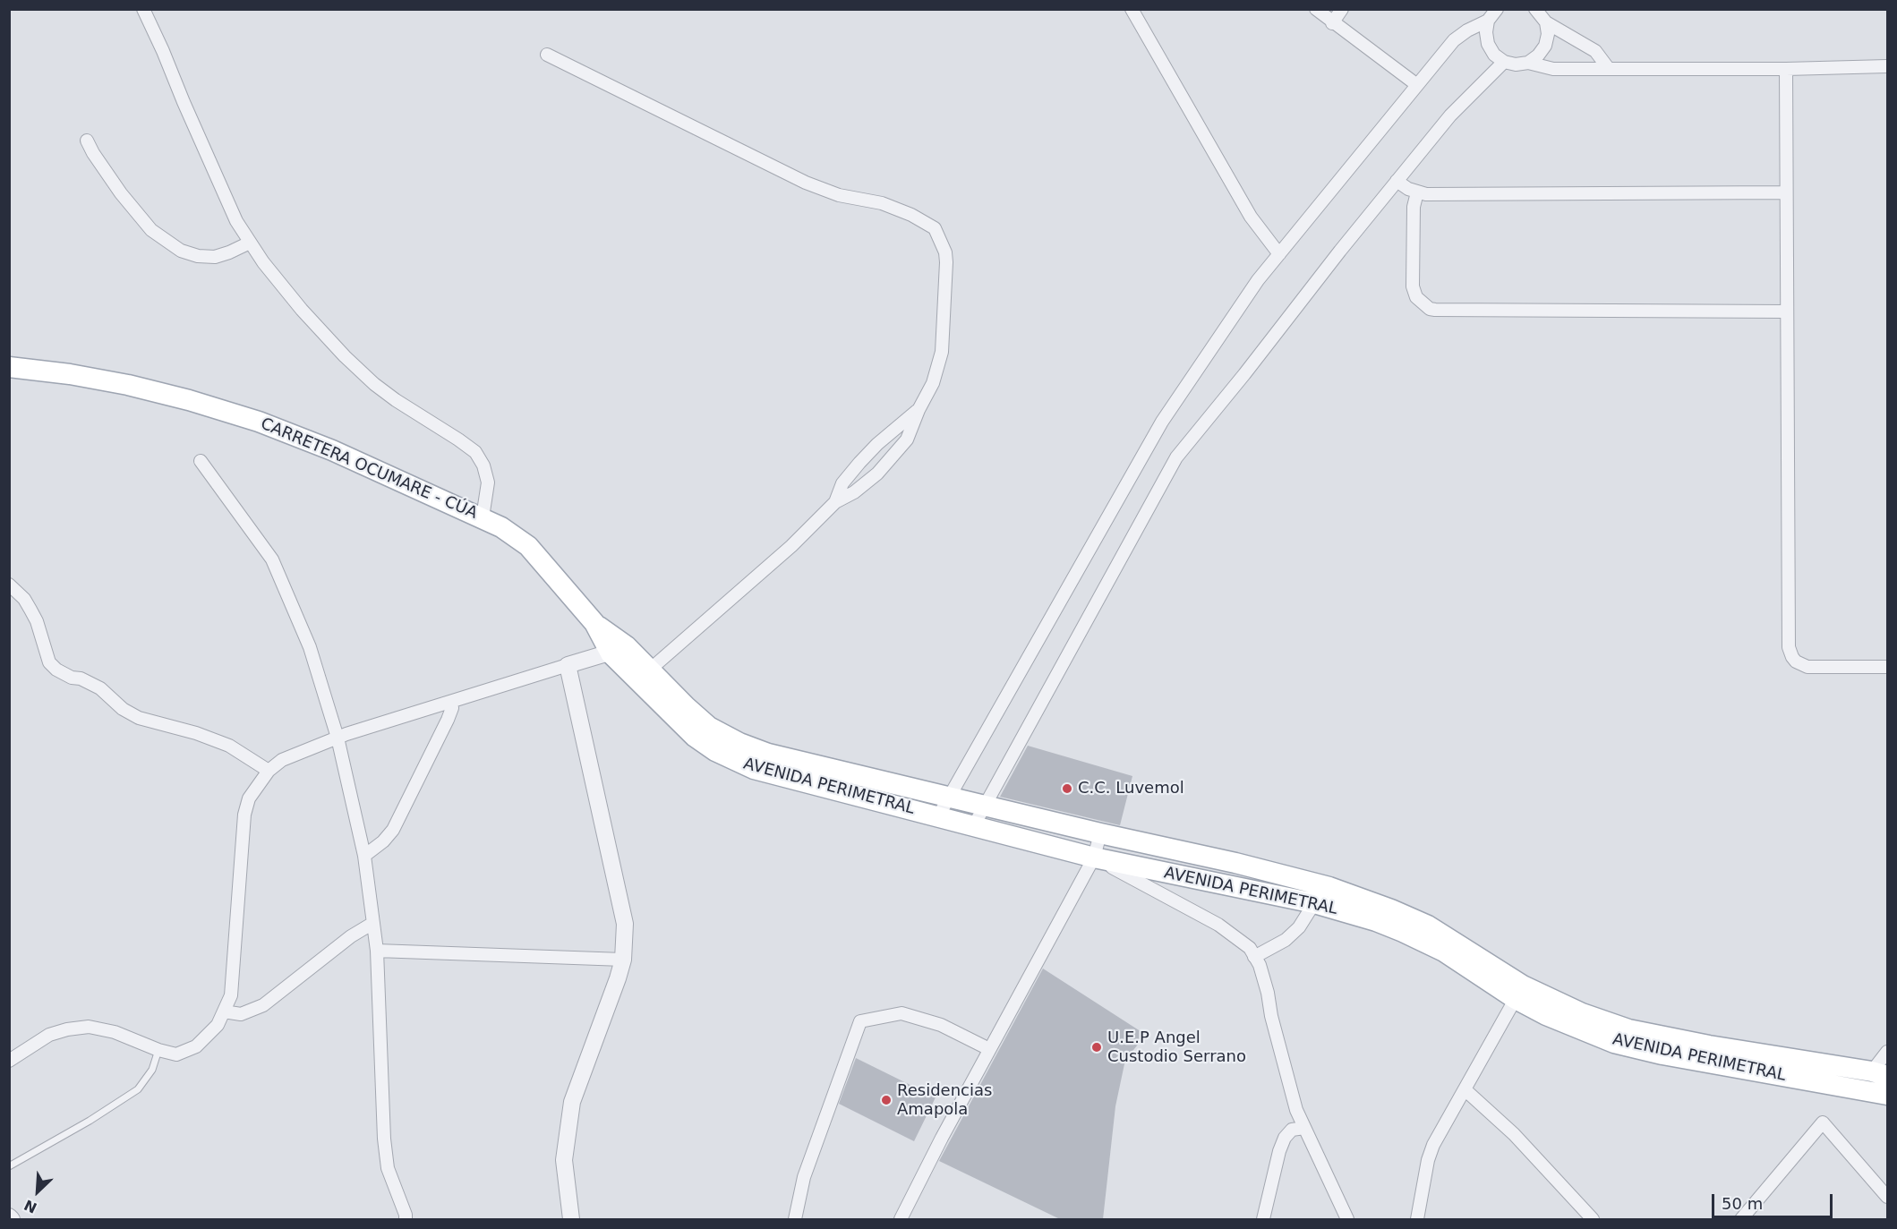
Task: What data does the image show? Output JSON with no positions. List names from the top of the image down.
{
  "streets": {
    "main road": ["CARRETERA OCUMARE - CÚA", "AVENIDA PERIMETRAL"]
  },
  "crossings": [
    ["CARRETERA OCUMARE - CÚA", "AVENIDA PERIMETRAL"]
  ],
  "places": ["C.C. Luvemol", "U.E.P Angel Custodio Serrano", "Residencias Amapola"],
  "scale_bar": "50 m",
  "north": "bottom left"
}
